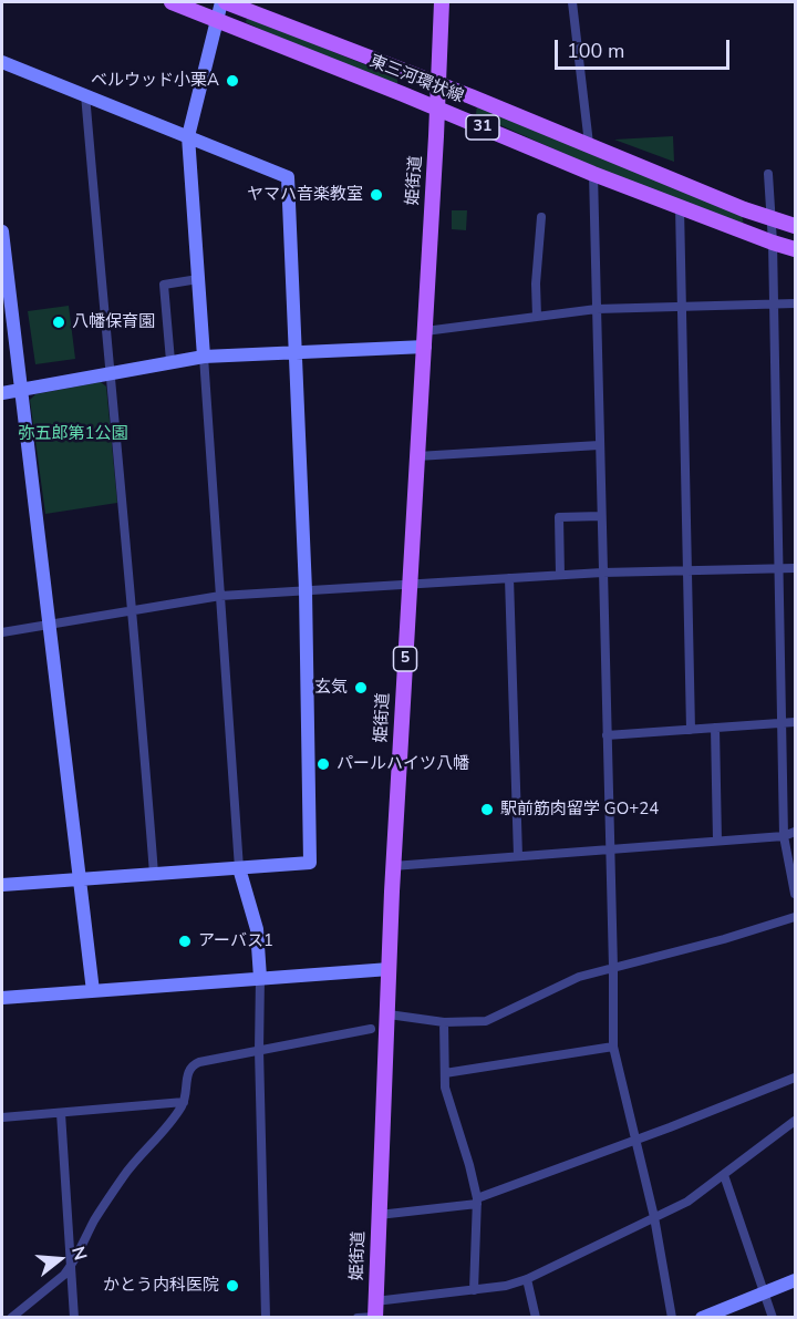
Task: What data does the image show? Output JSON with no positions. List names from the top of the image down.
{
  "streets": {
    "main road": [
      "東三河環状線",
      "31",
      "姫街道",
      "5"
    ]
  },
  "crossings": [
    ["東三河環状線", "姫街道"]
  ],
  "parks": ["弥五郎第1公園"],
  "places": [
    "ベルウッド小栗A",
    "ヤマハ音楽教室",
    "八幡保育園",
    "玄気",
    "パールハイツ八幡",
    "駅前筋肉留学 GO+24",
    "アーバス1",
    "かとう内科医院"
  ],
  "scale_bar": "100 m",
  "north": "right"
}
